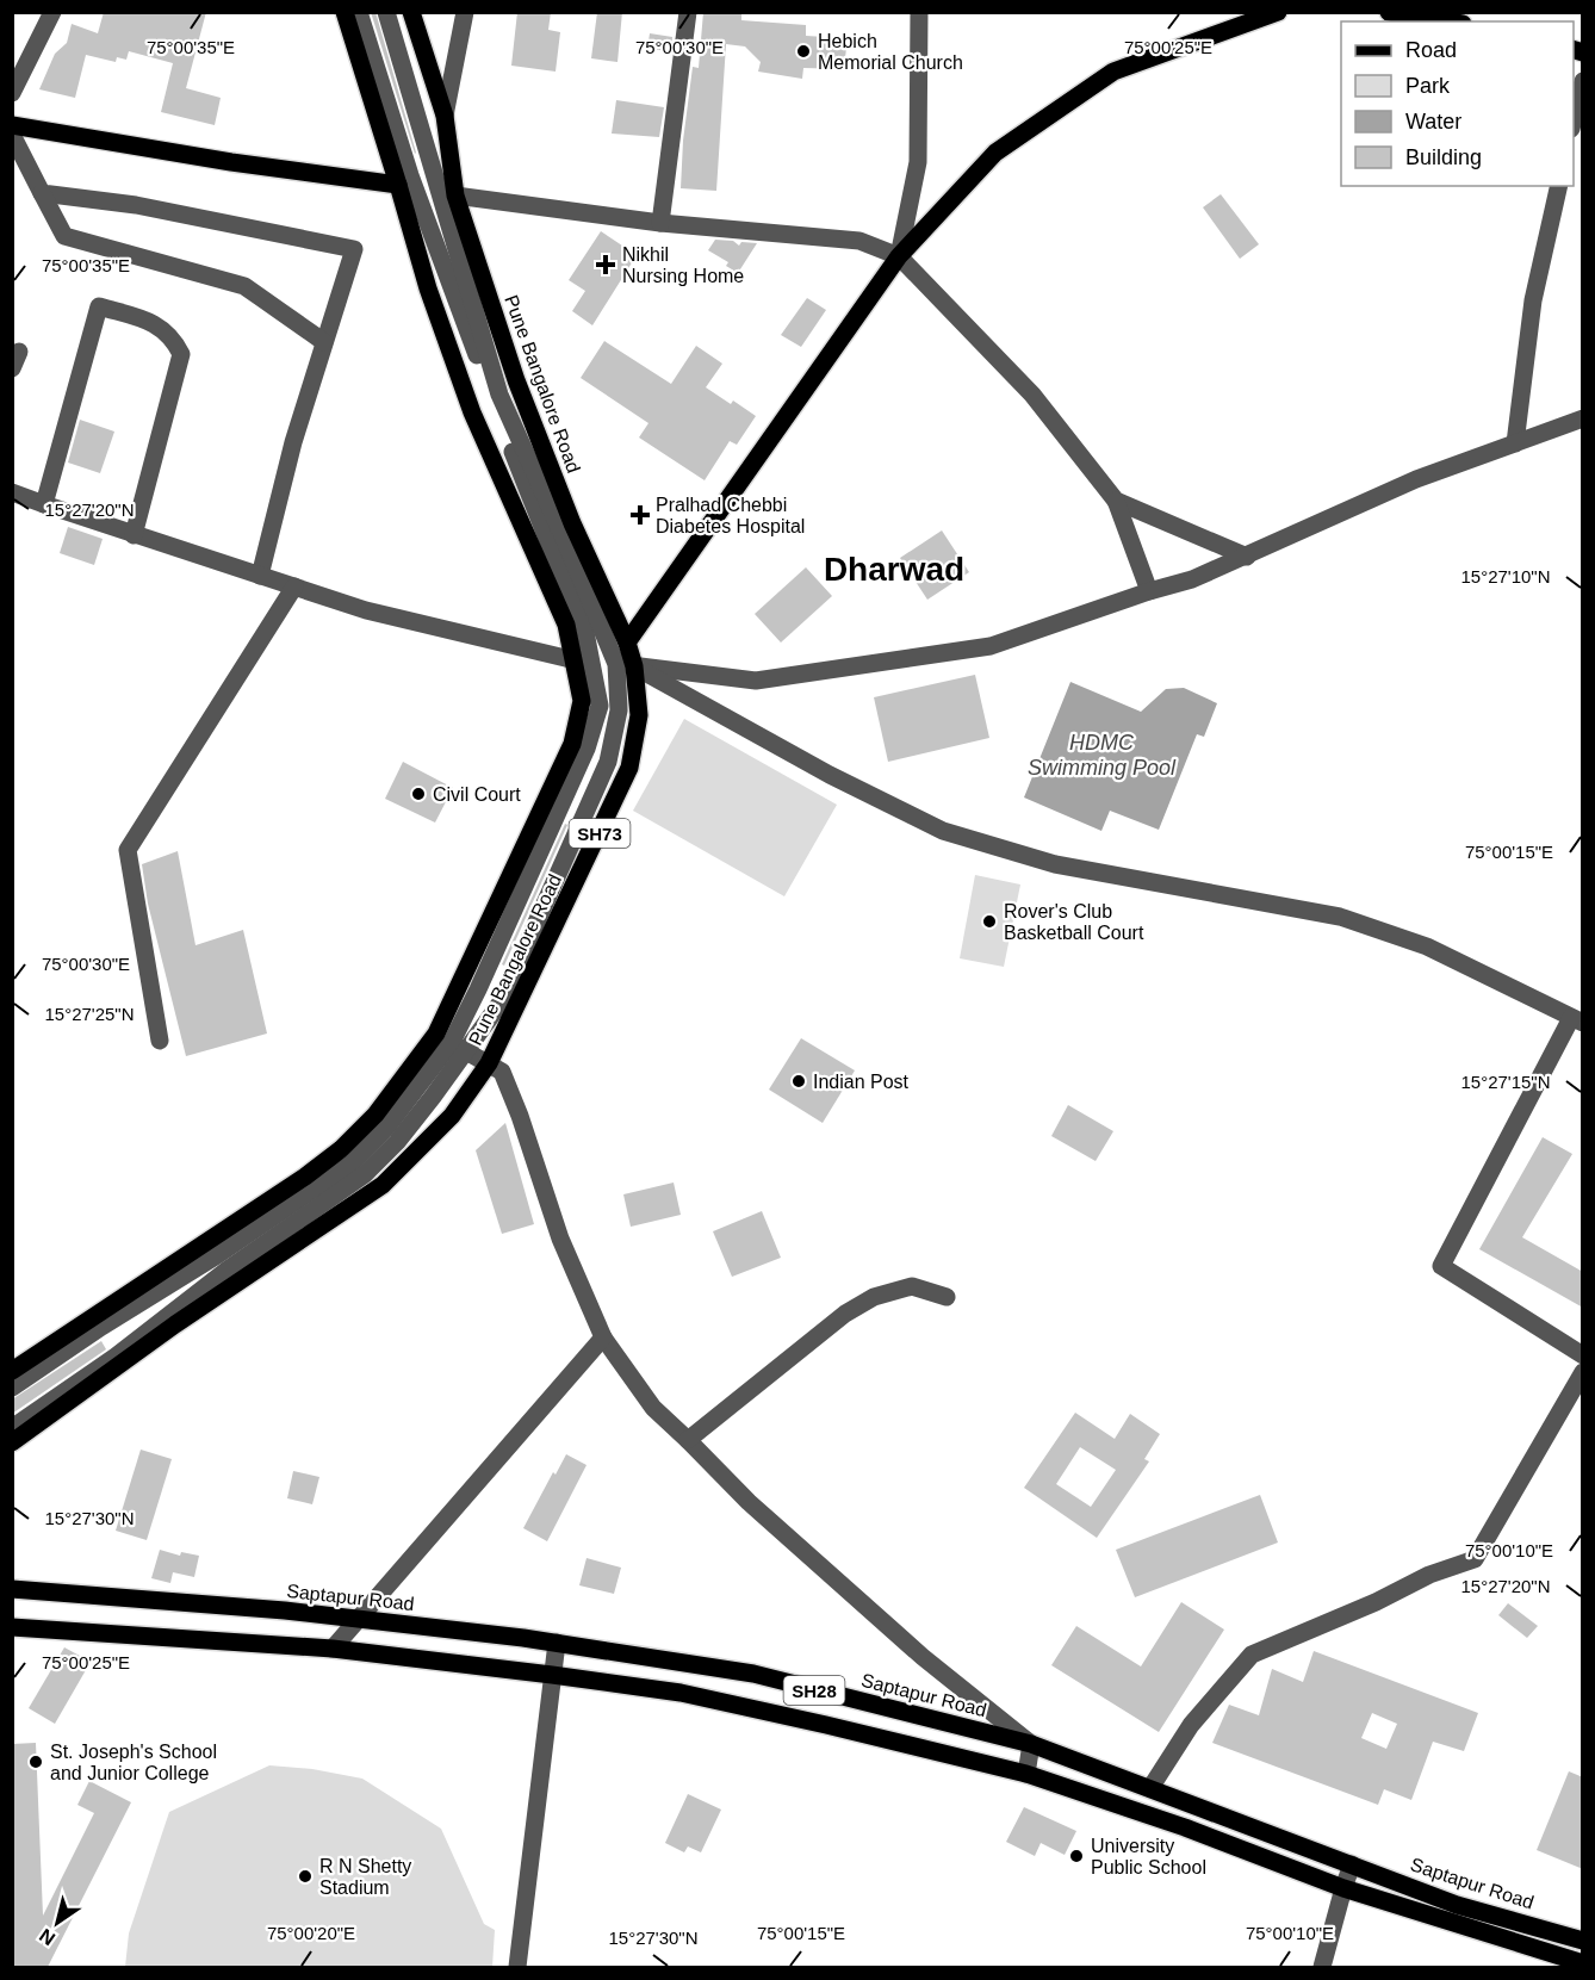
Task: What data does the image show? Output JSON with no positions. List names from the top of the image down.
{
  "streets": {
    "main road": [
      "Pune Bangalore Road",
      "SH73",
      "Saptapur Road",
      "SH28"
    ]
  },
  "districts": ["Dharwad"],
  "water": ["HDMC Swimming Pool"],
  "places": {
    "other": [
      "Hebich Memorial Church",
      "Civil Court",
      "Rover's Club Basketball Court",
      "Indian Post",
      "St. Joseph's School and Junior College",
      "University Public School",
      "R N Shetty Stadium"
    ],
    "health": ["Nikhil Nursing Home", "Pralhad Chebbi Diabetes Hospital"]
  },
  "legend": [
    "Road",
    "Park",
    "Water",
    "Building"
  ],
  "north": "bottom left",
  "coordinates": [
    "75°00'35\"E",
    "75°00'30\"E",
    "75°00'25\"E",
    "15°27'20\"N",
    "15°27'10\"N",
    "75°00'15\"E",
    "15°27'25\"N",
    "15°27'15\"N",
    "15°27'30\"N",
    "75°00'10\"E",
    "75°00'20\"E"
  ]
}
